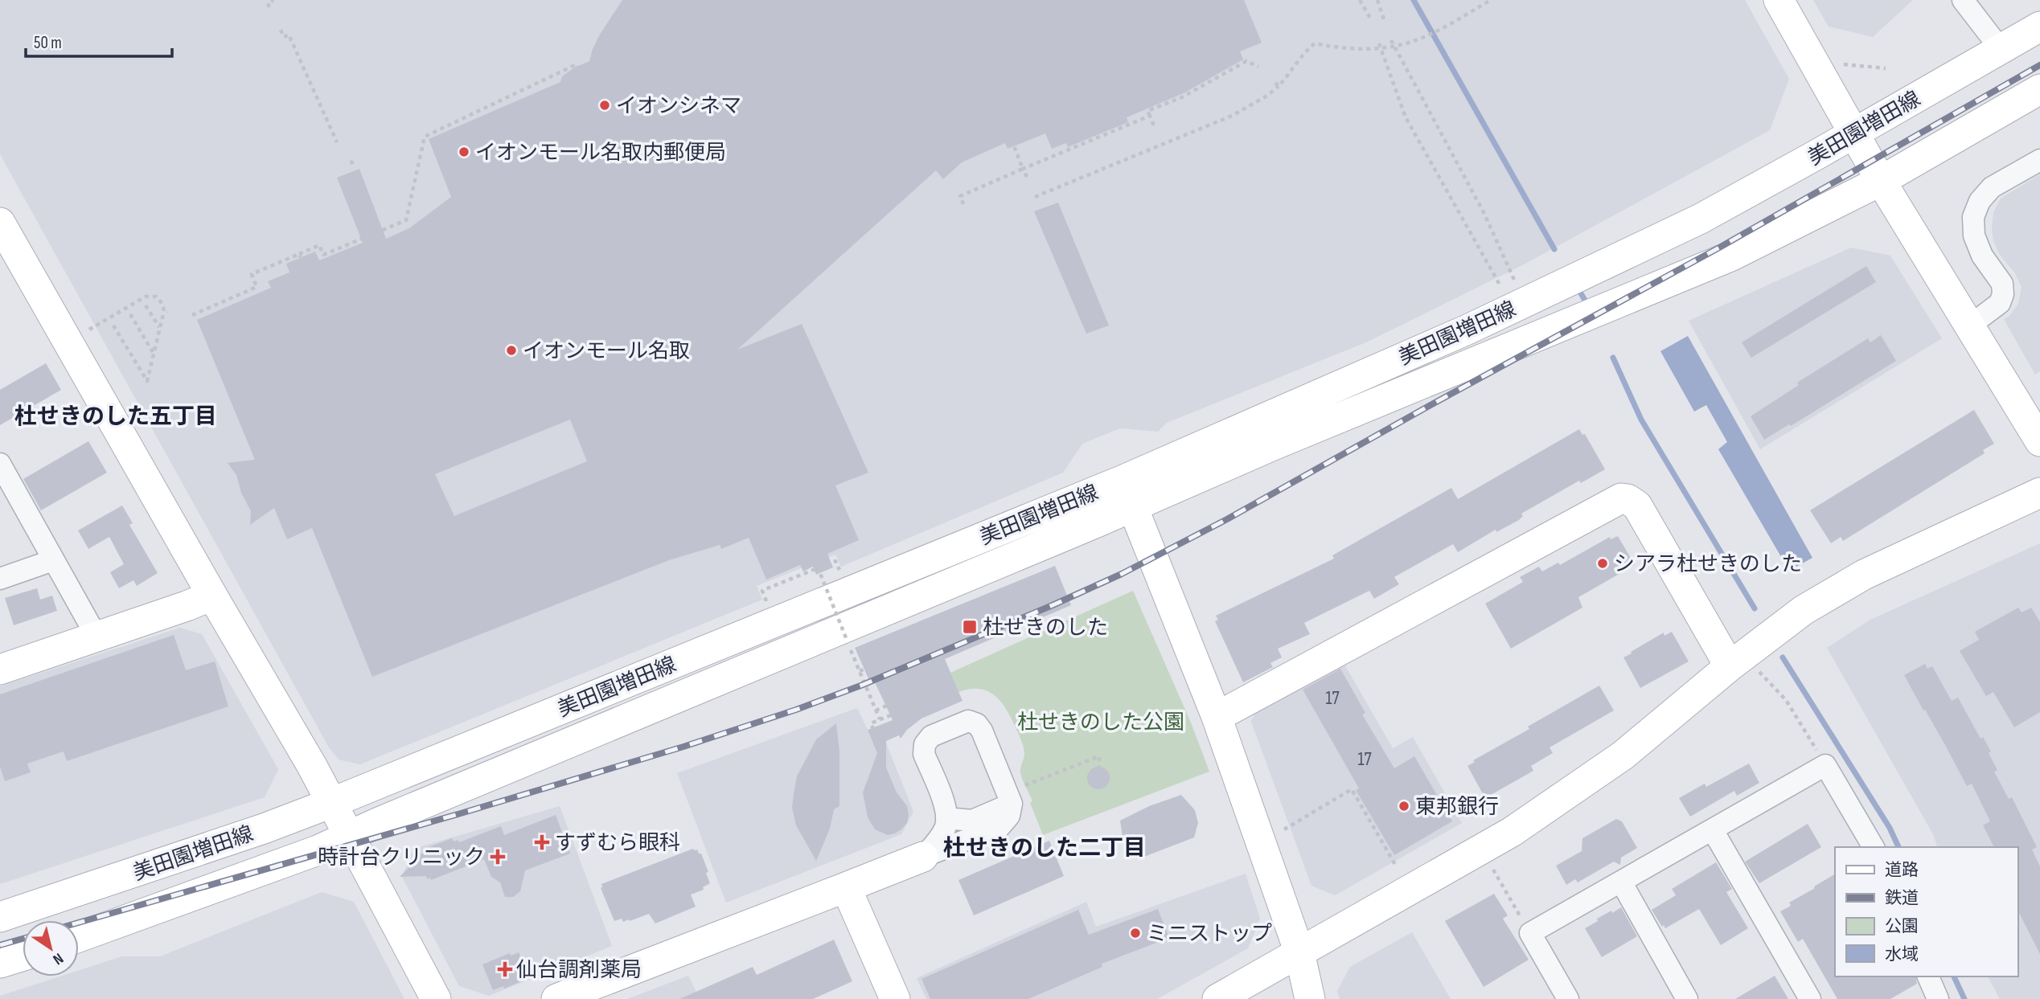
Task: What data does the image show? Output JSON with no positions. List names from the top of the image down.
{
  "streets": {
    "main road": ["美田園増田線"]
  },
  "districts": ["杜せきのした五丁目", "杜せきのした二丁目"],
  "parks": ["杜せきのした公園"],
  "places": {
    "other": [
      "イオンシネマ",
      "イオンモール名取内郵便局",
      "イオンモール名取",
      "シアラ杜せきのした",
      "東邦銀行",
      "ミニストップ"
    ],
    "transit": ["杜せきのした"],
    "health": ["すずむら眼科", "時計台クリニック", "仙台調剤薬局"]
  },
  "house_numbers": ["17", "17"],
  "legend": [
    "道路",
    "鉄道",
    "公園",
    "水域"
  ],
  "scale_bar": "50 m",
  "north": "bottom right"
}
